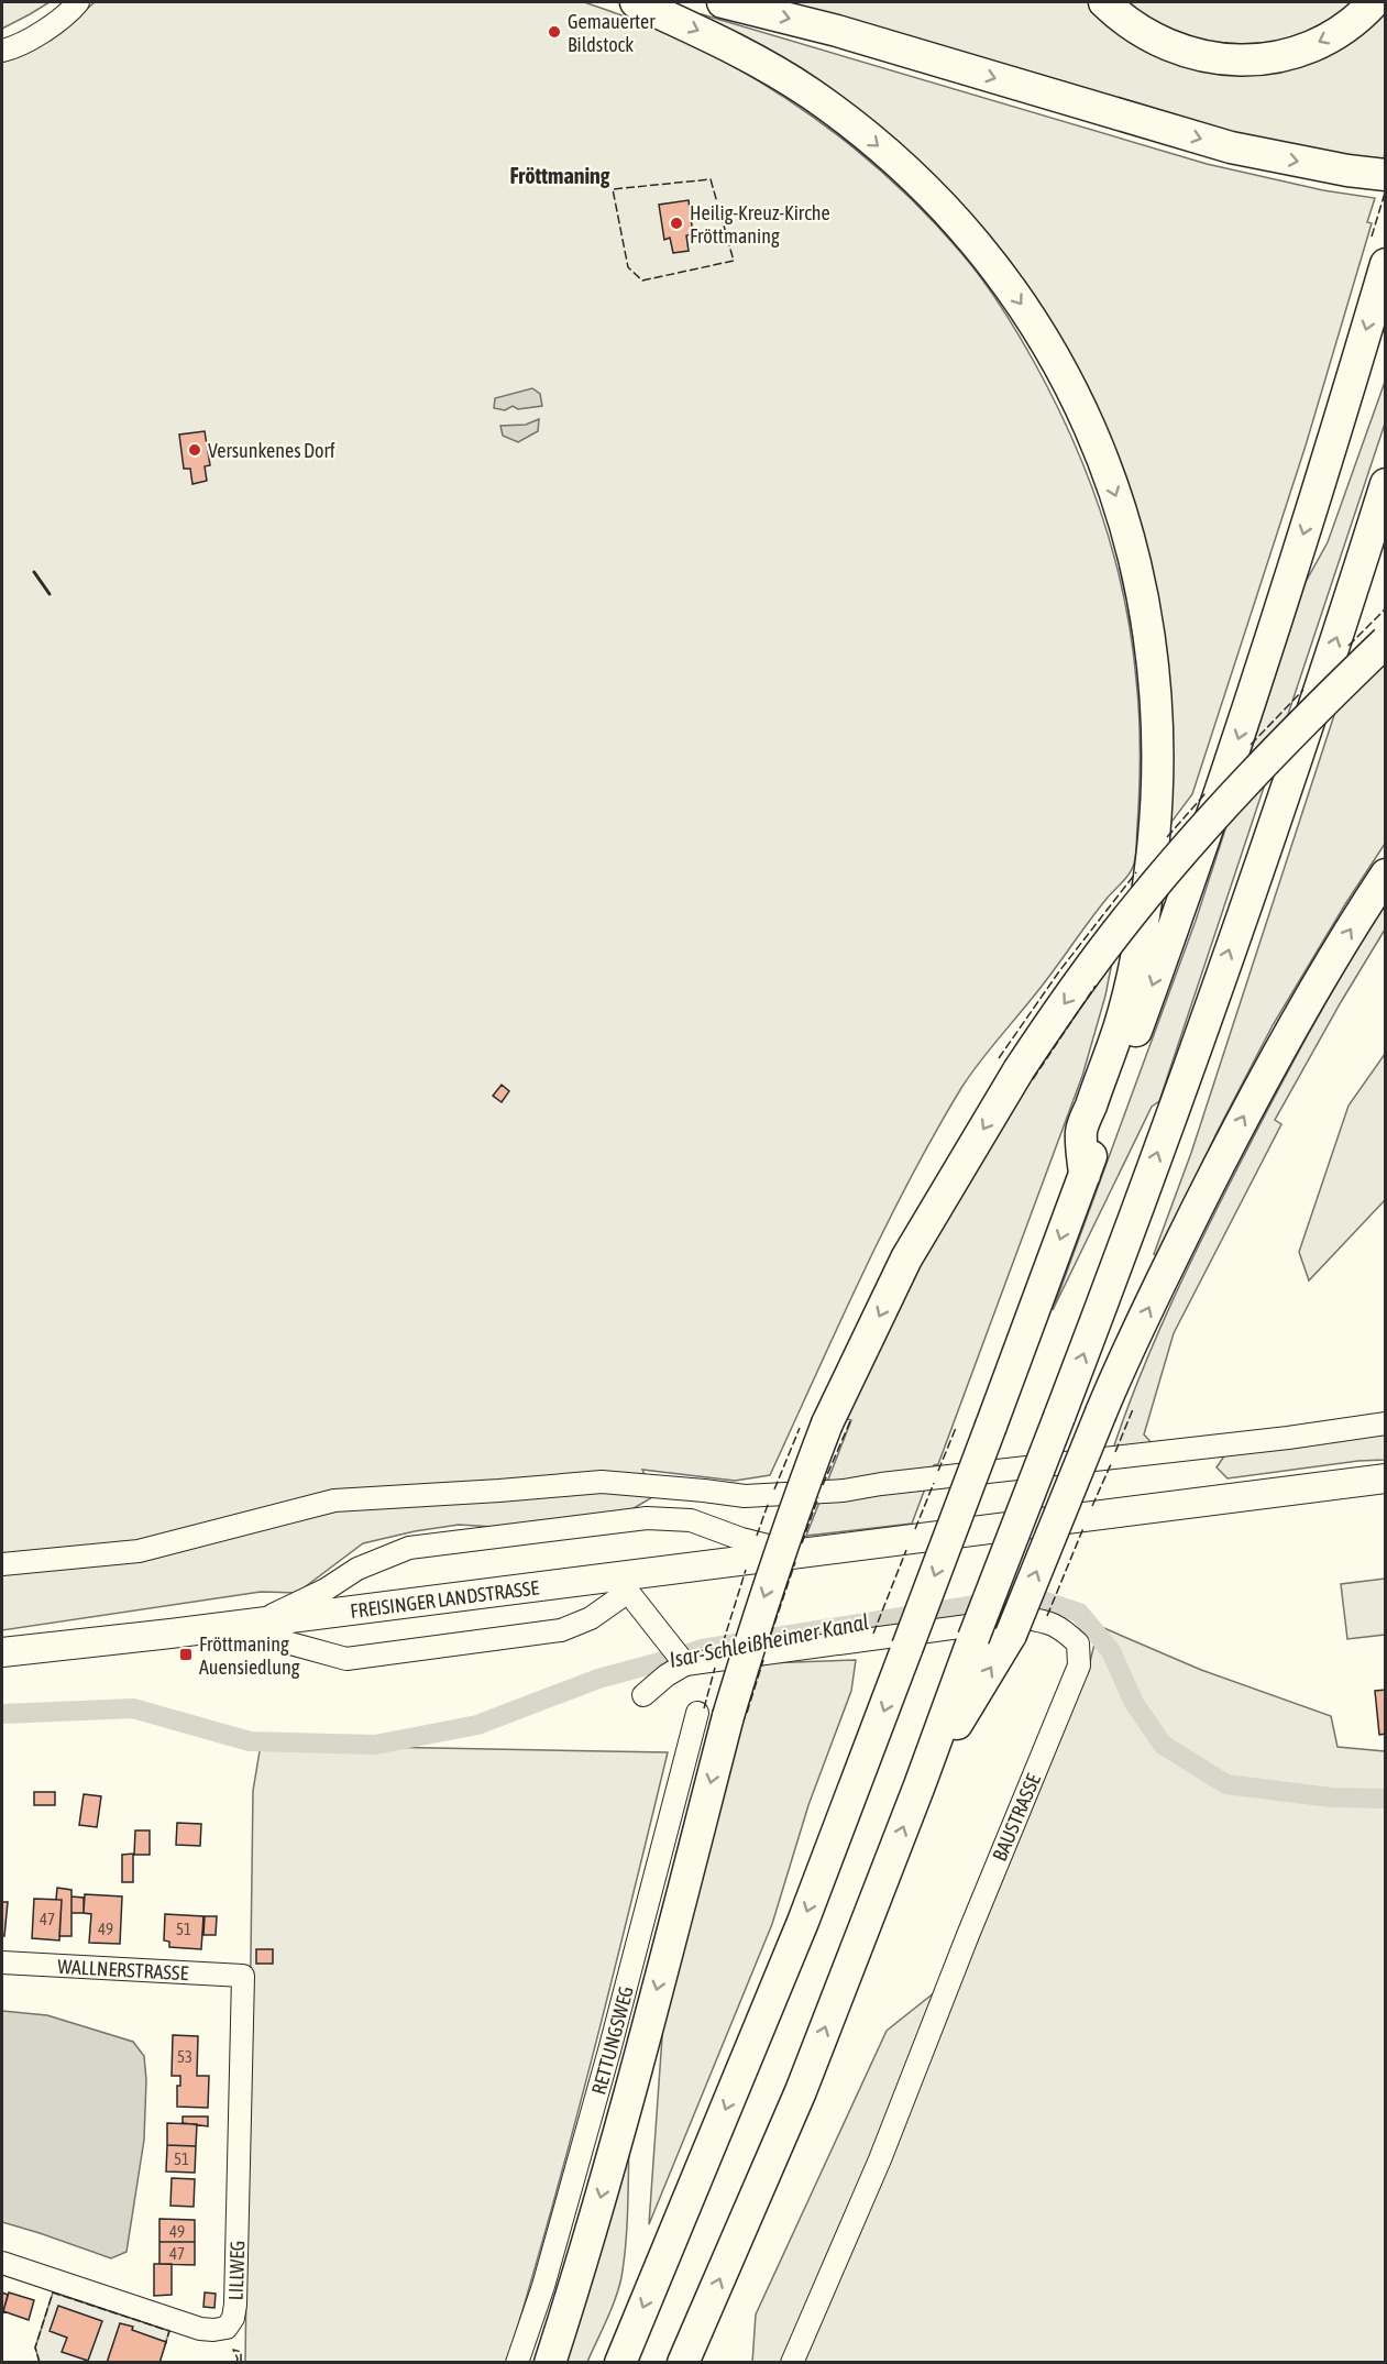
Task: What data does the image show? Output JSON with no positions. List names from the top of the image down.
{
  "streets": {
    "main road": ["FREISINGER LANDSTRASSE"],
    "street": [
      "BAUSTRASSE",
      "WALLNERSTRASSE",
      "RETTUNGSWEG",
      "LILLWEG"
    ]
  },
  "crossings": [
    ["WALLNERSTRASSE", "LILLWEG"]
  ],
  "districts": ["Fröttmaning"],
  "water": ["Isar-Schleißheimer Kanal"],
  "places": {
    "other": ["Gemauerter Bildstock", "Heilig-Kreuz-Kirche Fröttmaning", "Versunkenes Dorf"],
    "transit": ["Fröttmaning Auensiedlung"]
  },
  "house_numbers": [
    "47",
    "49",
    "51",
    "53",
    "51",
    "49",
    "47"
  ]
}
